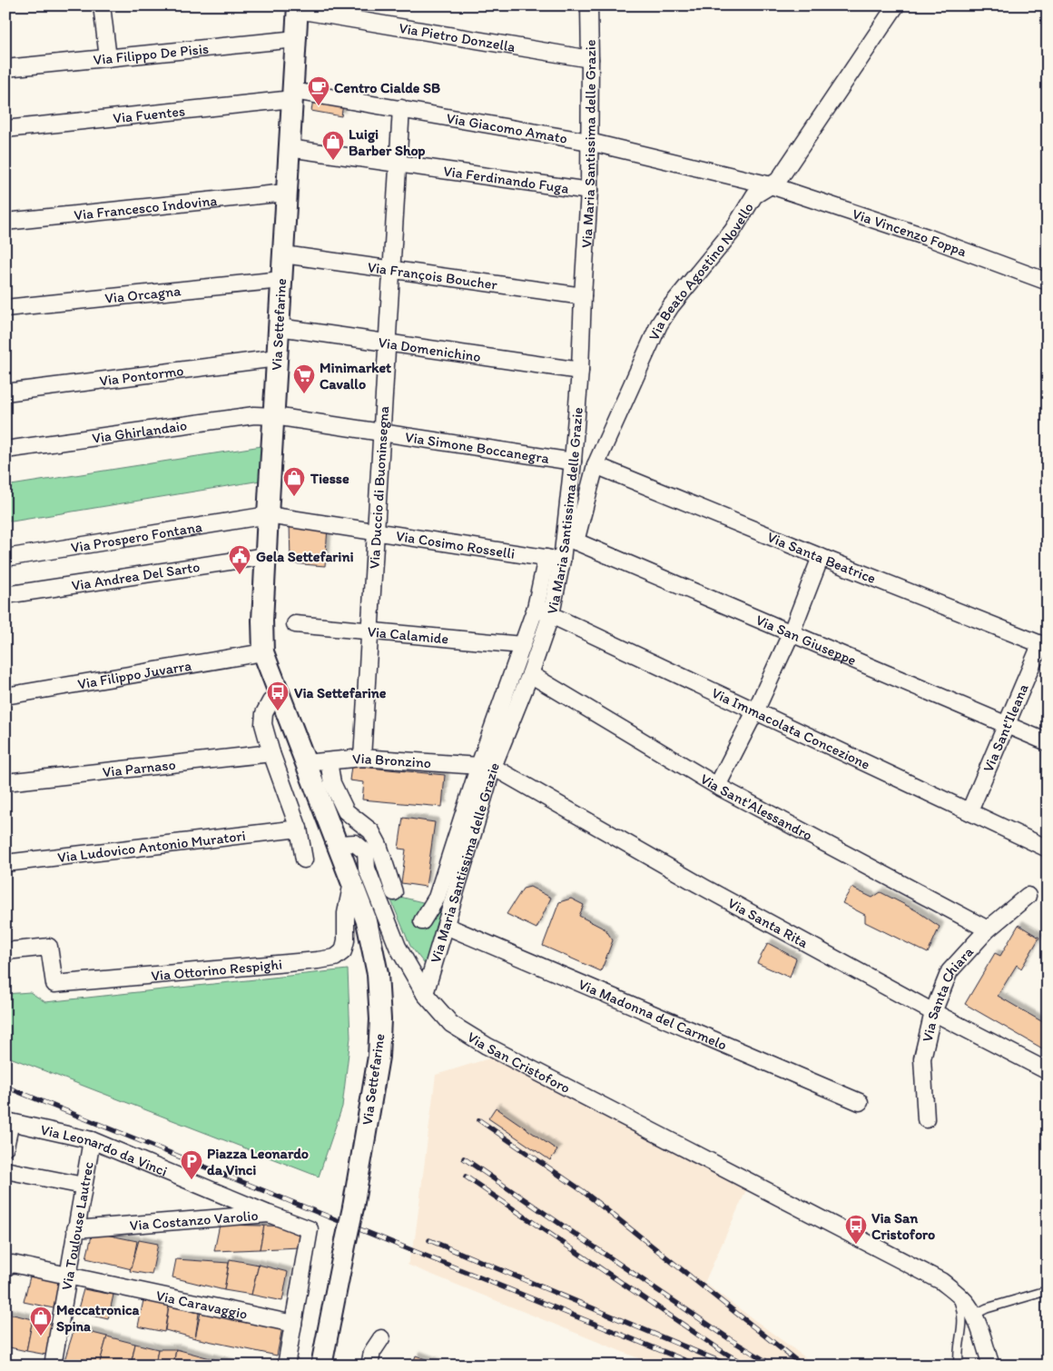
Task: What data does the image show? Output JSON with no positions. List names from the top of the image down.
{
  "streets": {
    "street": [
      "Via Pietro Donzella",
      "Via Filippo De Pisis",
      "Via Fuentes",
      "Via Giacomo Amato",
      "Via Maria Santissima delle Grazie",
      "Via Ferdinando Fuga",
      "Via Francesco Indovina",
      "Via Vincenzo Foppa",
      "Via Beato Agostino Novello",
      "Via François Boucher",
      "Via Orcagna",
      "Via Settefarine",
      "Via Domenichino",
      "Via Pontormo",
      "Via Ghirlandaio",
      "Via Simone Boccanegra",
      "Via Duccio di Buoninsegna",
      "Via Prospero Fontana",
      "Via Cosimo Rosselli",
      "Via Santa Beatrice",
      "Via Andrea Del Sarto",
      "Via Calamide",
      "Via San Giuseppe",
      "Via Filippo Juvarra",
      "Via Immacolata Concezione",
      "Via Sant'Ileana",
      "Via Bronzino",
      "Via Parnaso",
      "Via Sant'Alessandro",
      "Via Ludovico Antonio Muratori",
      "Via Santa Rita",
      "Via Ottorino Respighi",
      "Via Santa Chiara",
      "Via Madonna del Carmelo",
      "Via San Cristoforo",
      "Via Leonardo da Vinci",
      "Via Costanzo Varolio",
      "Via Toulouse Lautrec",
      "Via Caravaggio"
    ]
  },
  "crossings": [
    ["Via Pietro Donzella", "Via Maria Santissima delle Grazie"],
    ["Via Pietro Donzella", "Via Settefarine"],
    ["Via Filippo De Pisis", "Via Settefarine"],
    ["Via Fuentes", "Via Giacomo Amato"],
    ["Via Fuentes", "Via Settefarine"],
    ["Via Giacomo Amato", "Via Maria Santissima delle Grazie"],
    ["Via Giacomo Amato", "Via Vincenzo Foppa"],
    ["Via Giacomo Amato", "Via Beato Agostino Novello"],
    ["Via Giacomo Amato", "Via Settefarine"],
    ["Via Giacomo Amato", "Via Duccio di Buoninsegna"],
    ["Via Maria Santissima delle Grazie", "Via Ferdinando Fuga"],
    ["Via Maria Santissima delle Grazie", "Via Beato Agostino Novello"],
    ["Via Maria Santissima delle Grazie", "Via François Boucher"],
    ["Via Maria Santissima delle Grazie", "Via Domenichino"],
    ["Via Maria Santissima delle Grazie", "Via Simone Boccanegra"],
    ["Via Maria Santissima delle Grazie", "Via Cosimo Rosselli"],
    ["Via Maria Santissima delle Grazie", "Via Santa Beatrice"],
    ["Via Maria Santissima delle Grazie", "Via Calamide"],
    ["Via Maria Santissima delle Grazie", "Via San Giuseppe"],
    ["Via Maria Santissima delle Grazie", "Via Immacolata Concezione"],
    ["Via Maria Santissima delle Grazie", "Via Bronzino"],
    ["Via Maria Santissima delle Grazie", "Via Sant'Alessandro"],
    ["Via Maria Santissima delle Grazie", "Via Santa Rita"],
    ["Via Maria Santissima delle Grazie", "Via Madonna del Carmelo"],
    ["Via Maria Santissima delle Grazie", "Via San Cristoforo"],
    ["Via Ferdinando Fuga", "Via Settefarine"],
    ["Via Ferdinando Fuga", "Via Duccio di Buoninsegna"],
    ["Via Francesco Indovina", "Via Settefarine"],
    ["Via Vincenzo Foppa", "Via Beato Agostino Novello"],
    ["Via Beato Agostino Novello", "Via Santa Beatrice"],
    ["Via François Boucher", "Via Settefarine"],
    ["Via François Boucher", "Via Duccio di Buoninsegna"],
    ["Via Orcagna", "Via Settefarine"],
    ["Via Settefarine", "Via Domenichino"],
    ["Via Settefarine", "Via Pontormo"],
    ["Via Settefarine", "Via Ghirlandaio"],
    ["Via Settefarine", "Via Simone Boccanegra"],
    ["Via Settefarine", "Via Prospero Fontana"],
    ["Via Settefarine", "Via Cosimo Rosselli"],
    ["Via Settefarine", "Via Andrea Del Sarto"],
    ["Via Settefarine", "Via Filippo Juvarra"],
    ["Via Settefarine", "Via Bronzino"],
    ["Via Settefarine", "Via Ottorino Respighi"],
    ["Via Settefarine", "Via San Cristoforo"],
    ["Via Domenichino", "Via Duccio di Buoninsegna"],
    ["Via Ghirlandaio", "Via Simone Boccanegra"],
    ["Via Simone Boccanegra", "Via Duccio di Buoninsegna"],
    ["Via Duccio di Buoninsegna", "Via Cosimo Rosselli"],
    ["Via Duccio di Buoninsegna", "Via Calamide"],
    ["Via Duccio di Buoninsegna", "Via Bronzino"],
    ["Via Prospero Fontana", "Via Cosimo Rosselli"],
    ["Via Santa Beatrice", "Via Sant'Ileana"],
    ["Via San Giuseppe", "Via Sant'Ileana"],
    ["Via Immacolata Concezione", "Via Sant'Ileana"],
    ["Via Bronzino", "Via Santa Rita"],
    ["Via Sant'Alessandro", "Via Santa Chiara"],
    ["Via Santa Rita", "Via Santa Chiara"],
    ["Via Leonardo da Vinci", "Via Costanzo Varolio"],
    ["Via Leonardo da Vinci", "Via Toulouse Lautrec"],
    ["Via Costanzo Varolio", "Via Toulouse Lautrec"],
    ["Via Costanzo Varolio", "Via Caravaggio"],
    ["Via Toulouse Lautrec", "Via Caravaggio"]
  ],
  "places": {
    "cafe": ["Centro Cialde SB"],
    "shop": ["Luigi Barber Shop", "Tiesse", "Meccatronica Spina"],
    "supermarket": ["Minimarket Cavallo"],
    "public building": ["Gela Settefarini"],
    "bus stop": ["Via Settefarine", "Via San Cristoforo"],
    "parking": ["Piazza Leonardo da Vinci"]
  }
}
